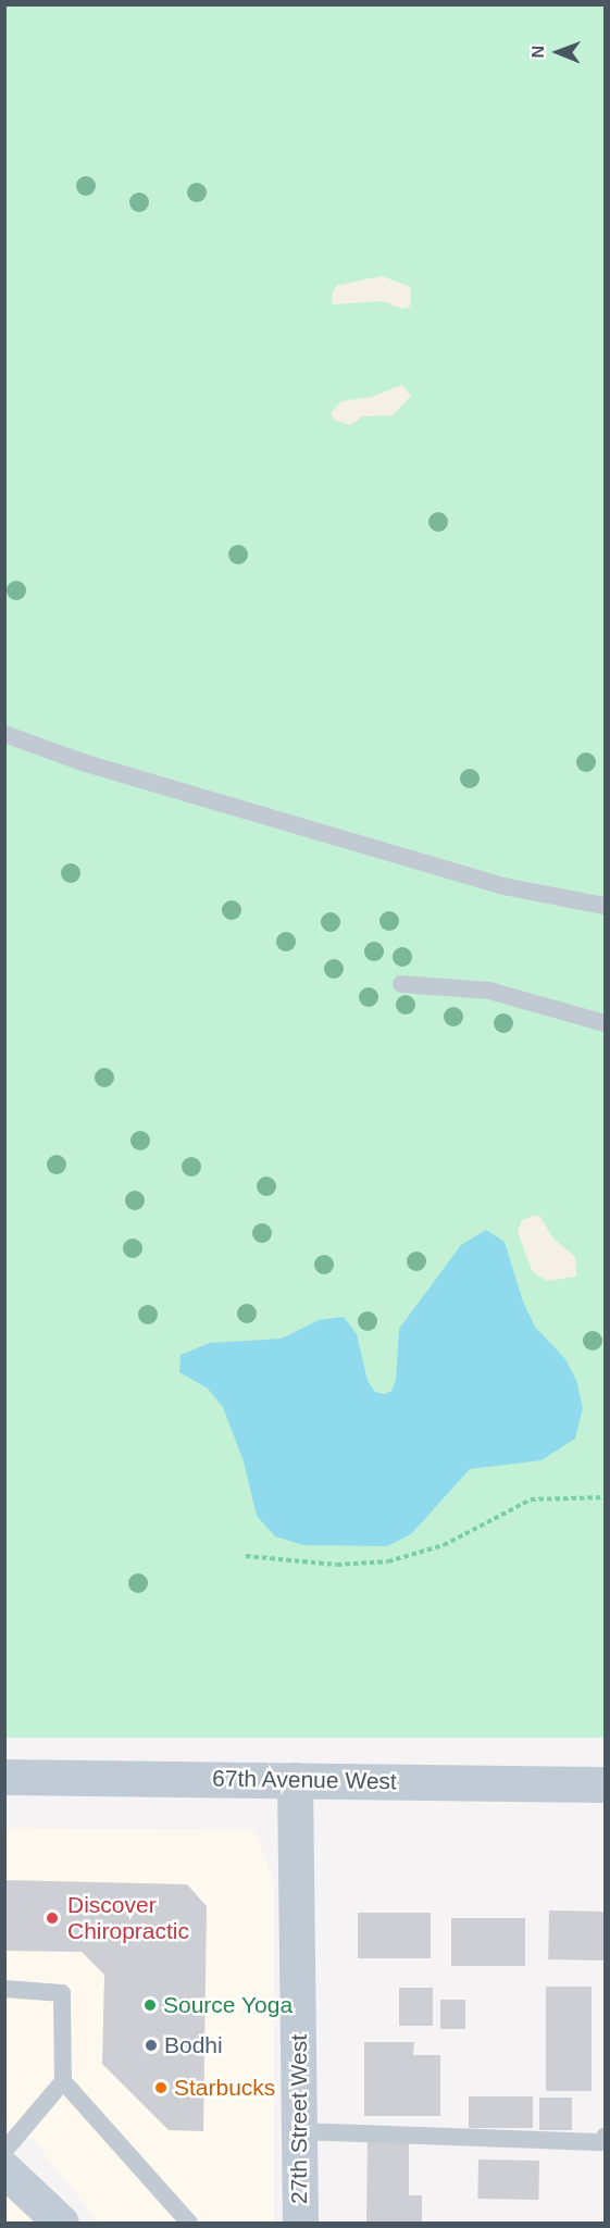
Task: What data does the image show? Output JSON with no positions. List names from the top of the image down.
{
  "streets": {
    "street": ["67th Avenue West", "27th Street West"]
  },
  "crossings": [
    ["67th Avenue West", "27th Street West"]
  ],
  "places": [
    "Discover Chiropractic",
    "Source Yoga",
    "Bodhi",
    "Starbucks"
  ],
  "north": "left"
}
